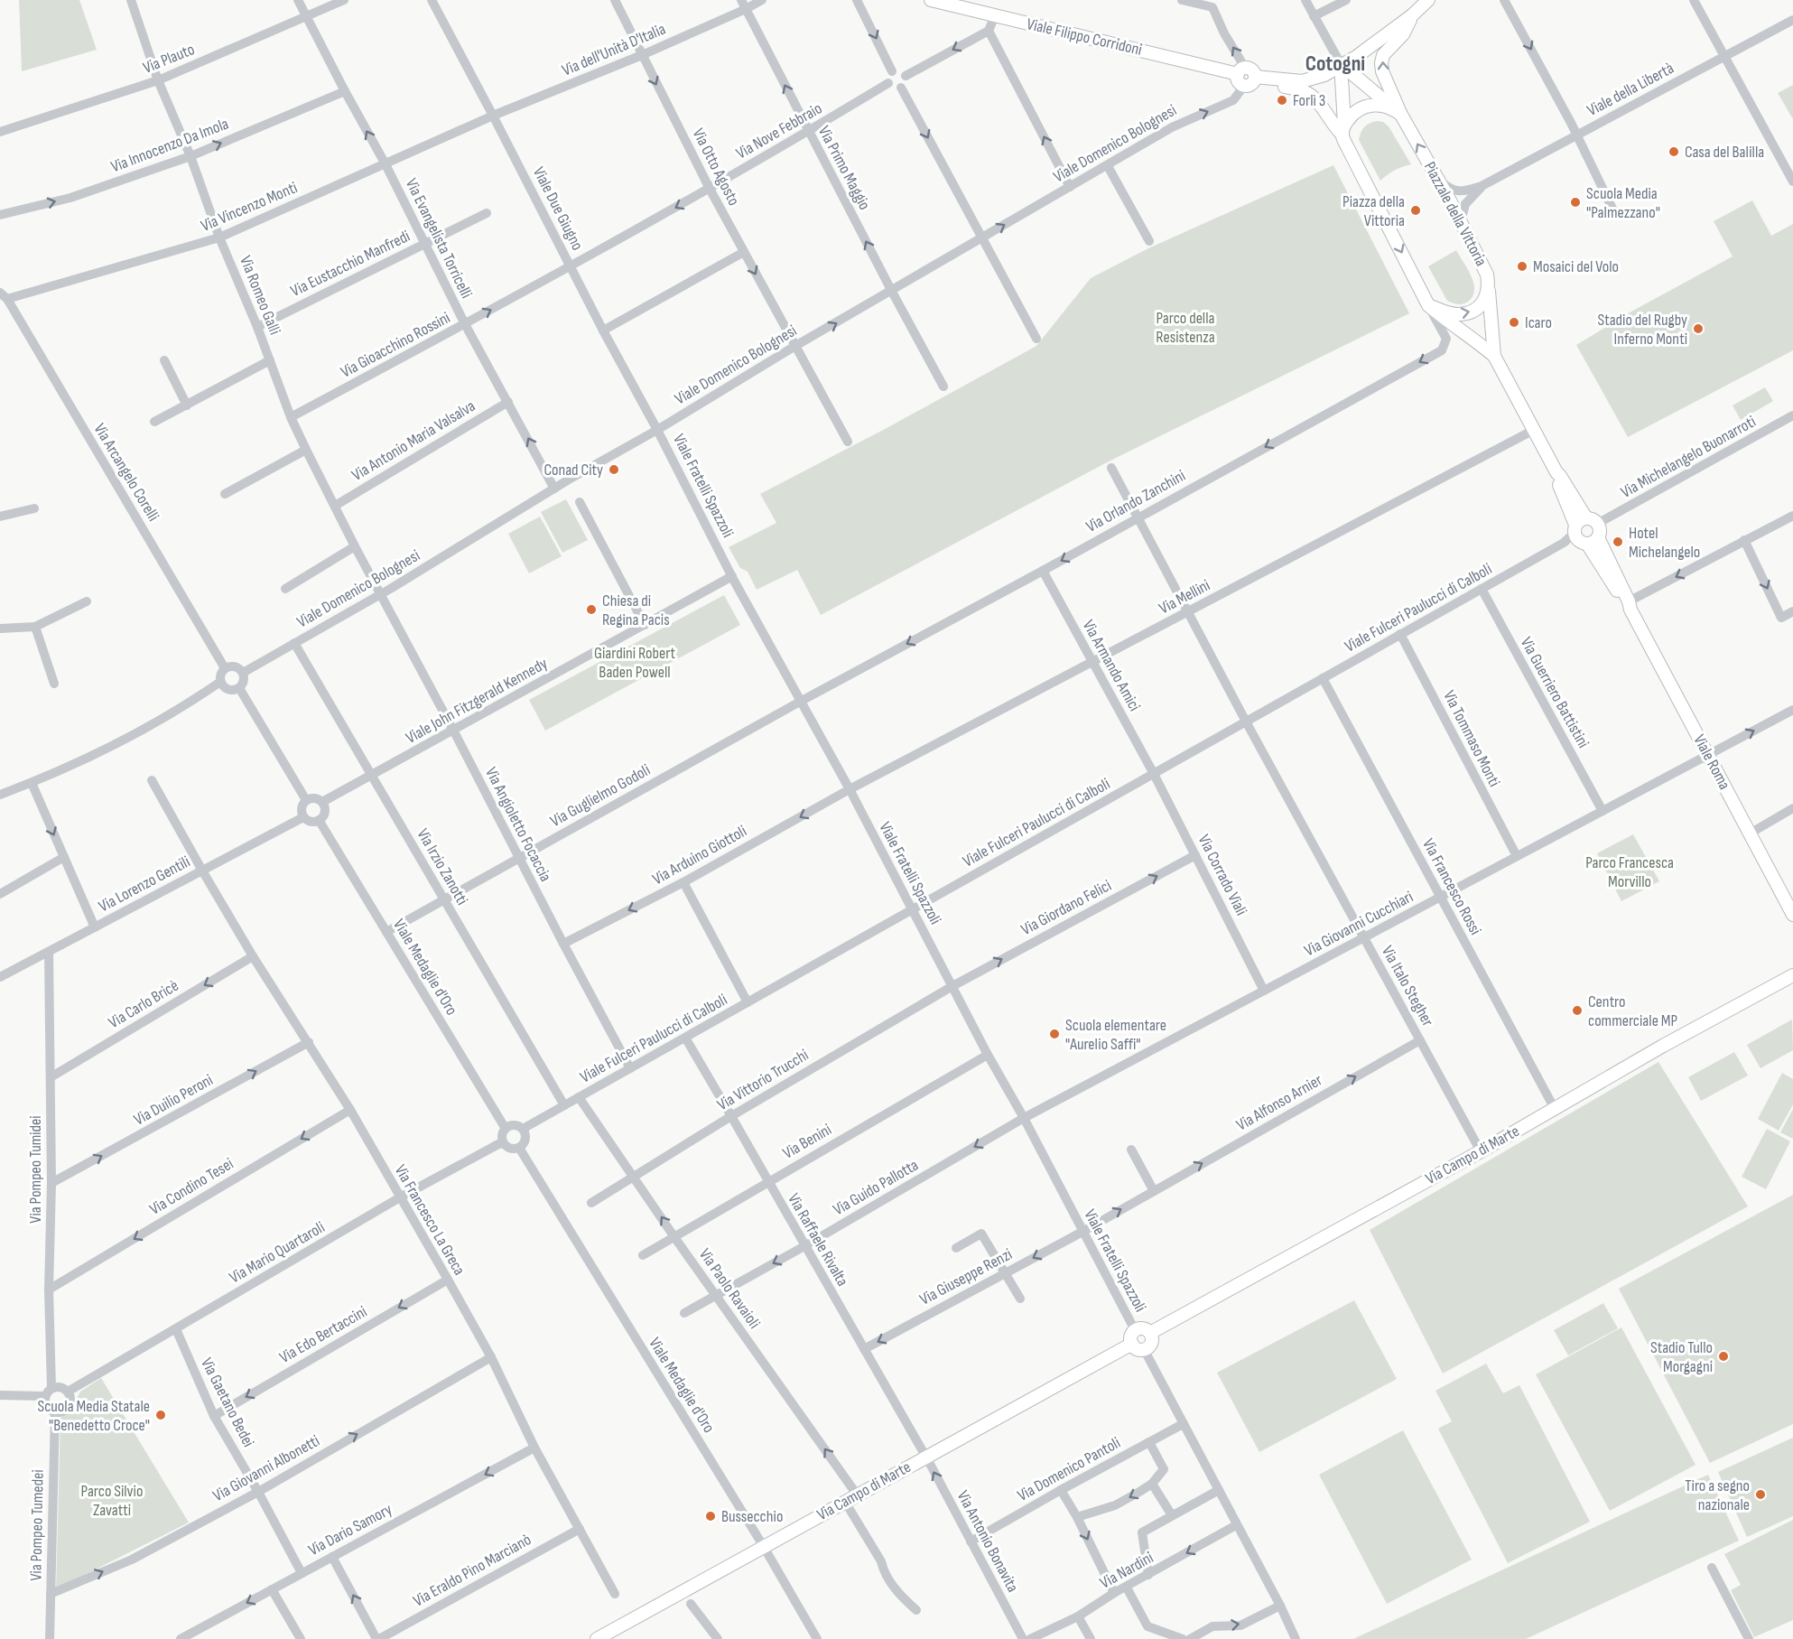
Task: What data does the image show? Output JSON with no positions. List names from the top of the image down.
{
  "streets": {
    "main road": [
      "Viale Filippo Corridoni",
      "Piazzale della Vittoria",
      "Viale Roma",
      "Via Campo di Marte"
    ],
    "street": [
      "Via dell'Unità D'Italia",
      "Via Plauto",
      "Viale della Libertà",
      "Via Nove Febbraio",
      "Viale Domenico Bolognesi",
      "Via Innocenzo Da Imola",
      "Via Otto Agosto",
      "Via Primo Maggio",
      "Via Vincenzo Monti",
      "Viale Due Giugno",
      "Via Evangelista Torricelli",
      "Via Eustacchio Manfredi",
      "Via Romeo Galli",
      "Via Gioacchino Rossini",
      "Via Antonio Maria Valsalva",
      "Via Michelangelo Buonarroti",
      "Via Arcangelo Corelli",
      "Viale Fratelli Spazzoli",
      "Via Orlando Zanchini",
      "Via Mellini",
      "Viale Fulceri Paulucci di Calboli",
      "Via Armando Amici",
      "Via Guerriero Battistini",
      "Viale John Fitzgerald Kennedy",
      "Via Tommaso Monti",
      "Via Guglielmo Godoli",
      "Via Angioletto Focaccia",
      "Via Arduino Giottoli",
      "Via Irzio Zanotti",
      "Via Corrado Viali",
      "Via Lorenzo Gentili",
      "Via Francesco Rossi",
      "Via Giordano Felici",
      "Via Giovanni Cucchiari",
      "Viale Medaglie d'Oro",
      "Via Italo Stegher",
      "Via Carlo Bricè",
      "Via Vittorio Trucchi",
      "Via Duilio Peroni",
      "Via Alfonso Arnier",
      "Via Benini",
      "Via Pompeo Tumidei",
      "Via Condino Tesei",
      "Via Guido Pallotta",
      "Via Francesco La Greca",
      "Via Raffaele Rivalta",
      "Via Mario Quartaroli",
      "Via Giuseppe Renzi",
      "Via Paolo Ravaioli",
      "Via Edo Bertaccini",
      "Via Gaetano Bedei",
      "Via Giovanni Albonetti",
      "Via Domenico Pantoli",
      "Via Pompeo Tumedei",
      "Via Dario Samory",
      "Via Antonio Bonavita",
      "Via Eraldo Pino Marcianò",
      "Via Nardini"
    ]
  },
  "crossings": [
    ["Via dell'Unità D'Italia", "Via Otto Agosto"],
    ["Via dell'Unità D'Italia", "Via Primo Maggio"],
    ["Via dell'Unità D'Italia", "Via Vincenzo Monti"],
    ["Via dell'Unità D'Italia", "Viale Due Giugno"],
    ["Via Plauto", "Via Evangelista Torricelli"],
    ["Via Plauto", "Via Romeo Galli"],
    ["Viale della Libertà", "Piazzale della Vittoria"],
    ["Via Nove Febbraio", "Via Otto Agosto"],
    ["Via Nove Febbraio", "Via Primo Maggio"],
    ["Via Nove Febbraio", "Viale Due Giugno"],
    ["Via Nove Febbraio", "Via Gioacchino Rossini"],
    ["Viale Domenico Bolognesi", "Via Otto Agosto"],
    ["Viale Domenico Bolognesi", "Via Primo Maggio"],
    ["Viale Domenico Bolognesi", "Viale Due Giugno"],
    ["Viale Domenico Bolognesi", "Via Evangelista Torricelli"],
    ["Viale Domenico Bolognesi", "Via Romeo Galli"],
    ["Viale Domenico Bolognesi", "Via Arcangelo Corelli"],
    ["Viale Domenico Bolognesi", "Viale Fratelli Spazzoli"],
    ["Viale Domenico Bolognesi", "Via Angioletto Focaccia"],
    ["Viale Domenico Bolognesi", "Via Irzio Zanotti"],
    ["Via Innocenzo Da Imola", "Via Evangelista Torricelli"],
    ["Via Innocenzo Da Imola", "Via Romeo Galli"],
    ["Via Vincenzo Monti", "Viale Due Giugno"],
    ["Via Vincenzo Monti", "Via Evangelista Torricelli"],
    ["Via Vincenzo Monti", "Via Romeo Galli"],
    ["Via Vincenzo Monti", "Via Arcangelo Corelli"],
    ["Viale Due Giugno", "Via Gioacchino Rossini"],
    ["Viale Due Giugno", "Viale Fratelli Spazzoli"],
    ["Piazzale della Vittoria", "Via Orlando Zanchini"],
    ["Piazzale della Vittoria", "Viale Roma"],
    ["Via Evangelista Torricelli", "Via Eustacchio Manfredi"],
    ["Via Evangelista Torricelli", "Via Gioacchino Rossini"],
    ["Via Evangelista Torricelli", "Via Antonio Maria Valsalva"],
    ["Via Eustacchio Manfredi", "Via Romeo Galli"],
    ["Via Romeo Galli", "Via Gioacchino Rossini"],
    ["Via Romeo Galli", "Via Antonio Maria Valsalva"],
    ["Via Romeo Galli", "Via Angioletto Focaccia"],
    ["Via Michelangelo Buonarroti", "Viale Fulceri Paulucci di Calboli"],
    ["Via Michelangelo Buonarroti", "Viale Roma"],
    ["Viale Fratelli Spazzoli", "Via Orlando Zanchini"],
    ["Viale Fratelli Spazzoli", "Via Mellini"],
    ["Viale Fratelli Spazzoli", "Viale Fulceri Paulucci di Calboli"],
    ["Viale Fratelli Spazzoli", "Viale John Fitzgerald Kennedy"],
    ["Viale Fratelli Spazzoli", "Via Guglielmo Godoli"],
    ["Viale Fratelli Spazzoli", "Via Arduino Giottoli"],
    ["Viale Fratelli Spazzoli", "Via Giordano Felici"],
    ["Viale Fratelli Spazzoli", "Via Giovanni Cucchiari"],
    ["Viale Fratelli Spazzoli", "Via Vittorio Trucchi"],
    ["Viale Fratelli Spazzoli", "Via Alfonso Arnier"],
    ["Viale Fratelli Spazzoli", "Via Benini"],
    ["Viale Fratelli Spazzoli", "Via Campo di Marte"],
    ["Viale Fratelli Spazzoli", "Via Guido Pallotta"],
    ["Viale Fratelli Spazzoli", "Via Giuseppe Renzi"],
    ["Via Orlando Zanchini", "Via Armando Amici"],
    ["Via Orlando Zanchini", "Via Guglielmo Godoli"],
    ["Via Orlando Zanchini", "Via Italo Stegher"],
    ["Via Mellini", "Via Armando Amici"],
    ["Via Mellini", "Viale Roma"],
    ["Via Mellini", "Via Arduino Giottoli"],
    ["Via Mellini", "Via Italo Stegher"],
    ["Viale Fulceri Paulucci di Calboli", "Via Armando Amici"],
    ["Viale Fulceri Paulucci di Calboli", "Via Guerriero Battistini"],
    ["Viale Fulceri Paulucci di Calboli", "Via Tommaso Monti"],
    ["Viale Fulceri Paulucci di Calboli", "Viale Roma"],
    ["Viale Fulceri Paulucci di Calboli", "Via Angioletto Focaccia"],
    ["Viale Fulceri Paulucci di Calboli", "Via Irzio Zanotti"],
    ["Viale Fulceri Paulucci di Calboli", "Via Corrado Viali"],
    ["Viale Fulceri Paulucci di Calboli", "Via Francesco Rossi"],
    ["Viale Fulceri Paulucci di Calboli", "Viale Medaglie d'Oro"],
    ["Viale Fulceri Paulucci di Calboli", "Via Italo Stegher"],
    ["Viale Fulceri Paulucci di Calboli", "Via Raffaele Rivalta"],
    ["Viale Fulceri Paulucci di Calboli", "Via Mario Quartaroli"],
    ["Viale Fulceri Paulucci di Calboli", "Via Paolo Ravaioli"],
    ["Via Armando Amici", "Via Corrado Viali"],
    ["Via Guerriero Battistini", "Via Giovanni Cucchiari"],
    ["Viale John Fitzgerald Kennedy", "Via Angioletto Focaccia"],
    ["Viale John Fitzgerald Kennedy", "Via Irzio Zanotti"],
    ["Viale John Fitzgerald Kennedy", "Via Lorenzo Gentili"],
    ["Viale John Fitzgerald Kennedy", "Viale Medaglie d'Oro"],
    ["Via Tommaso Monti", "Via Giovanni Cucchiari"],
    ["Viale Roma", "Via Giovanni Cucchiari"],
    ["Via Guglielmo Godoli", "Via Angioletto Focaccia"],
    ["Via Guglielmo Godoli", "Via Irzio Zanotti"],
    ["Via Guglielmo Godoli", "Viale Medaglie d'Oro"],
    ["Via Angioletto Focaccia", "Via Arduino Giottoli"],
    ["Via Corrado Viali", "Via Giordano Felici"],
    ["Via Corrado Viali", "Via Giovanni Cucchiari"],
    ["Via Lorenzo Gentili", "Viale Medaglie d'Oro"],
    ["Via Lorenzo Gentili", "Via Pompeo Tumidei"],
    ["Via Lorenzo Gentili", "Via Francesco La Greca"],
    ["Via Francesco Rossi", "Via Giovanni Cucchiari"],
    ["Via Francesco Rossi", "Via Campo di Marte"],
    ["Via Giordano Felici", "Via Vittorio Trucchi"],
    ["Via Giovanni Cucchiari", "Via Italo Stegher"],
    ["Via Giovanni Cucchiari", "Via Guido Pallotta"],
    ["Viale Medaglie d'Oro", "Via Campo di Marte"],
    ["Viale Medaglie d'Oro", "Via Mario Quartaroli"],
    ["Via Italo Stegher", "Via Alfonso Arnier"],
    ["Via Italo Stegher", "Via Campo di Marte"],
    ["Via Carlo Bricè", "Via Pompeo Tumidei"],
    ["Via Carlo Bricè", "Via Francesco La Greca"],
    ["Via Vittorio Trucchi", "Via Raffaele Rivalta"],
    ["Via Vittorio Trucchi", "Via Paolo Ravaioli"],
    ["Via Duilio Peroni", "Via Pompeo Tumidei"],
    ["Via Duilio Peroni", "Via Francesco La Greca"],
    ["Via Alfonso Arnier", "Via Giuseppe Renzi"],
    ["Via Benini", "Via Raffaele Rivalta"],
    ["Via Benini", "Via Paolo Ravaioli"],
    ["Via Campo di Marte", "Via Raffaele Rivalta"],
    ["Via Campo di Marte", "Via Paolo Ravaioli"],
    ["Via Campo di Marte", "Via Antonio Bonavita"],
    ["Via Pompeo Tumidei", "Via Condino Tesei"],
    ["Via Pompeo Tumidei", "Via Mario Quartaroli"],
    ["Via Pompeo Tumidei", "Via Pompeo Tumedei"],
    ["Via Condino Tesei", "Via Francesco La Greca"],
    ["Via Guido Pallotta", "Via Raffaele Rivalta"],
    ["Via Guido Pallotta", "Via Paolo Ravaioli"],
    ["Via Francesco La Greca", "Via Mario Quartaroli"],
    ["Via Francesco La Greca", "Via Edo Bertaccini"],
    ["Via Francesco La Greca", "Via Giovanni Albonetti"],
    ["Via Francesco La Greca", "Via Dario Samory"],
    ["Via Francesco La Greca", "Via Eraldo Pino Marcianò"],
    ["Via Raffaele Rivalta", "Via Giuseppe Renzi"],
    ["Via Raffaele Rivalta", "Via Antonio Bonavita"],
    ["Via Mario Quartaroli", "Via Gaetano Bedei"],
    ["Via Mario Quartaroli", "Via Pompeo Tumedei"],
    ["Via Edo Bertaccini", "Via Gaetano Bedei"],
    ["Via Gaetano Bedei", "Via Giovanni Albonetti"],
    ["Via Gaetano Bedei", "Via Dario Samory"],
    ["Via Giovanni Albonetti", "Via Pompeo Tumedei"],
    ["Via Domenico Pantoli", "Via Antonio Bonavita"]
  ],
  "one_way": [
    "Via Innocenzo Da Imola",
    "Via Otto Agosto",
    "Via Primo Maggio",
    "Via Gioacchino Rossini",
    "Via Orlando Zanchini",
    "Via Arduino Giottoli",
    "Via Giordano Felici",
    "Via Carlo Bricè",
    "Via Duilio Peroni",
    "Via Alfonso Arnier",
    "Via Condino Tesei",
    "Via Guido Pallotta",
    "Via Giuseppe Renzi",
    "Via Paolo Ravaioli",
    "Via Edo Bertaccini",
    "Via Giovanni Albonetti",
    "Via Dario Samory",
    "Via Antonio Bonavita"
  ],
  "districts": ["Cotogni"],
  "parks": [
    "Parco della Resistenza",
    "Giardini Robert Baden Powell",
    "Parco Francesca Morvillo",
    "Parco Silvio Zavatti"
  ],
  "places": [
    "Forlì 3",
    "Casa del Balilla",
    "Scuola Media \"Palmezzano\"",
    "Piazza della Vittoria",
    "Mosaici del Volo",
    "Icaro",
    "Stadio del Rugby Inferno Monti",
    "Conad City",
    "Hotel Michelangelo",
    "Chiesa di Regina Pacis",
    "Centro commerciale MP",
    "Scuola elementare \"Aurelio Saffi\"",
    "Stadio Tullo Morgagni",
    "Scuola Media Statale \"Benedetto Croce\"",
    "Tiro a segno nazionale",
    "Bussecchio"
  ]
}
